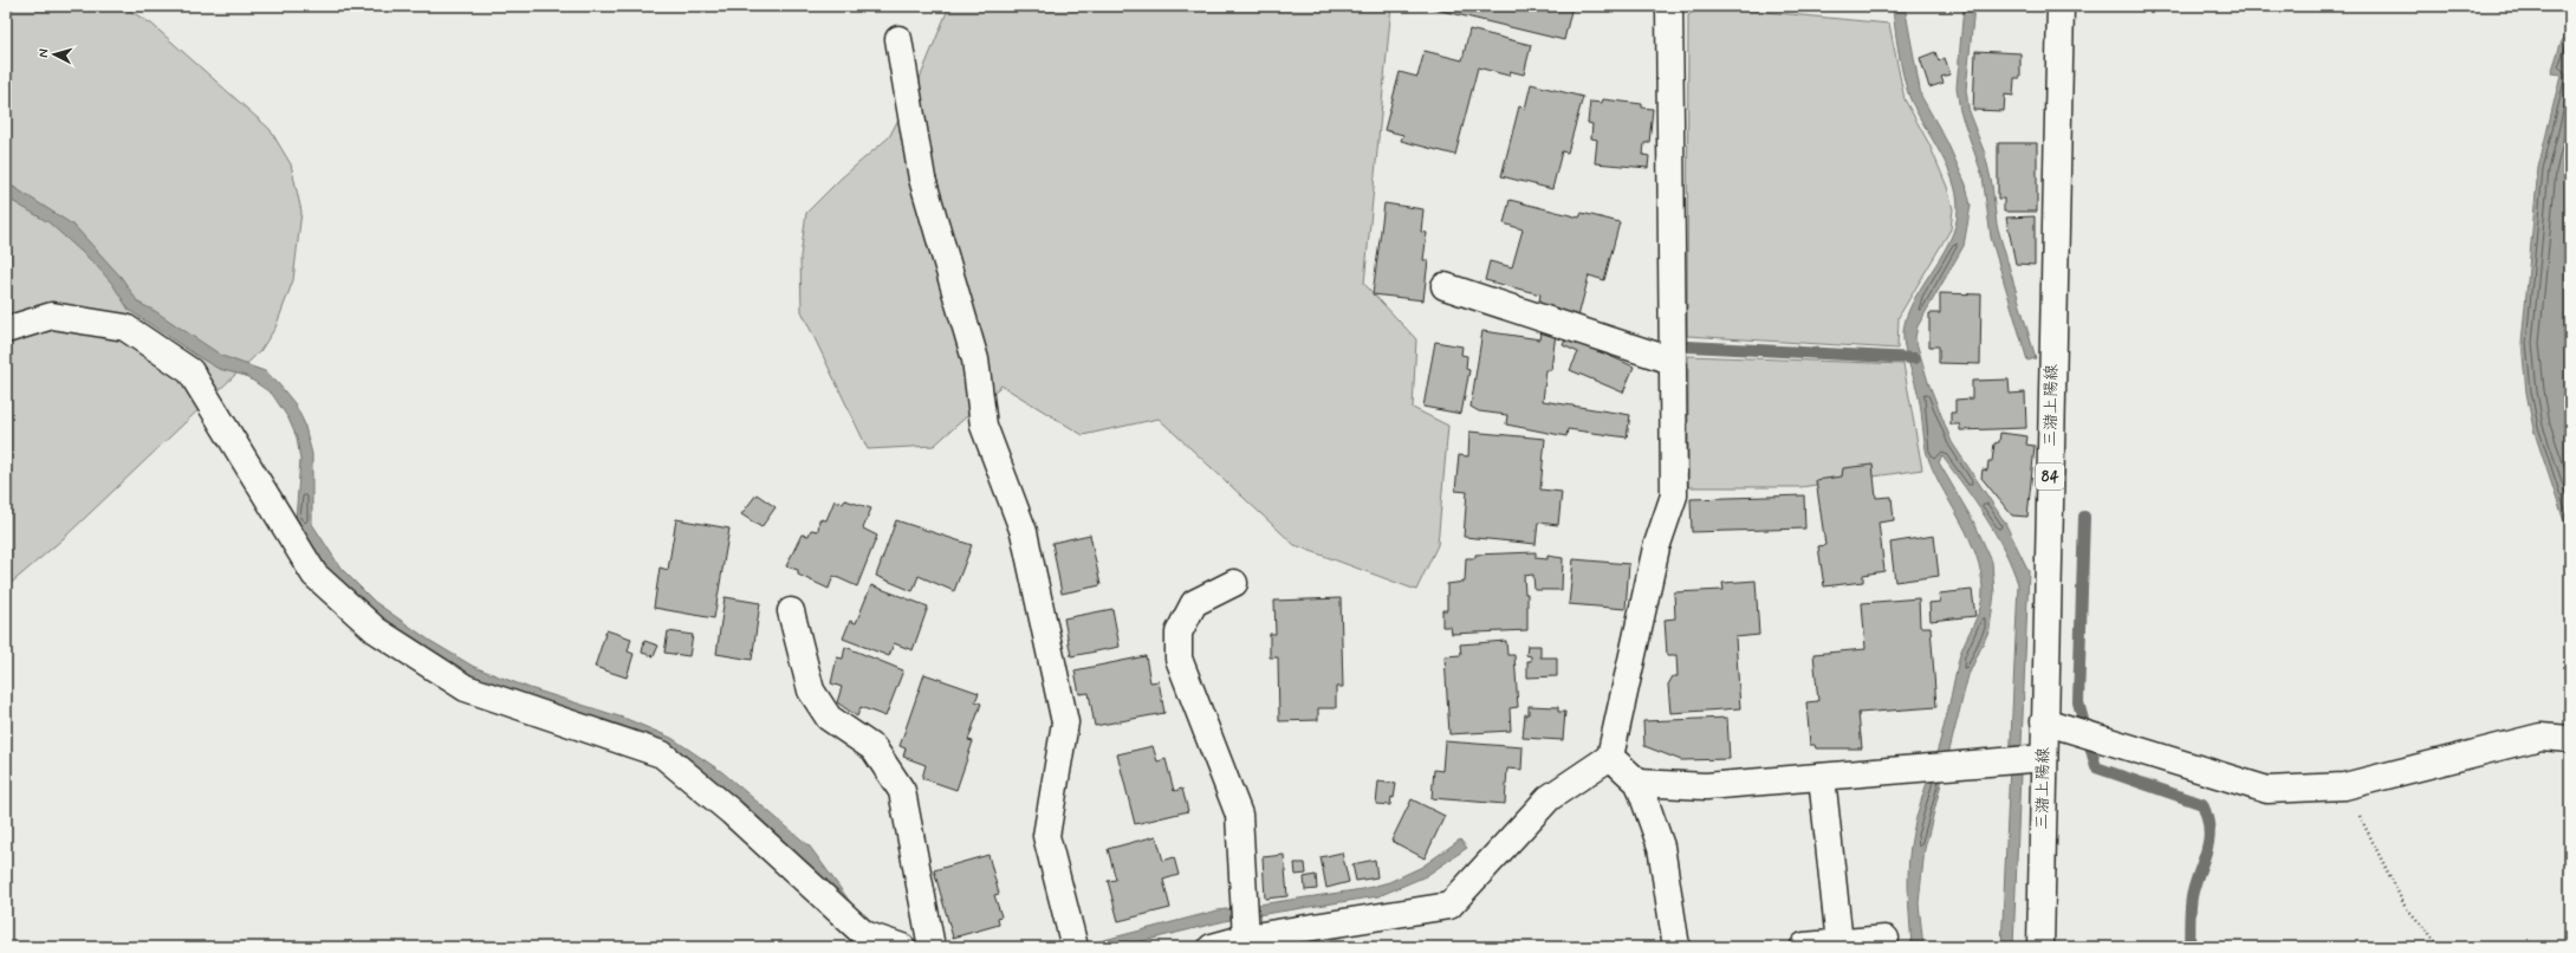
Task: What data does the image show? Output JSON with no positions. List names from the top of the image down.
{
  "streets": {
    "street": ["三潴上陽線", "84"]
  },
  "north": "left"
}
